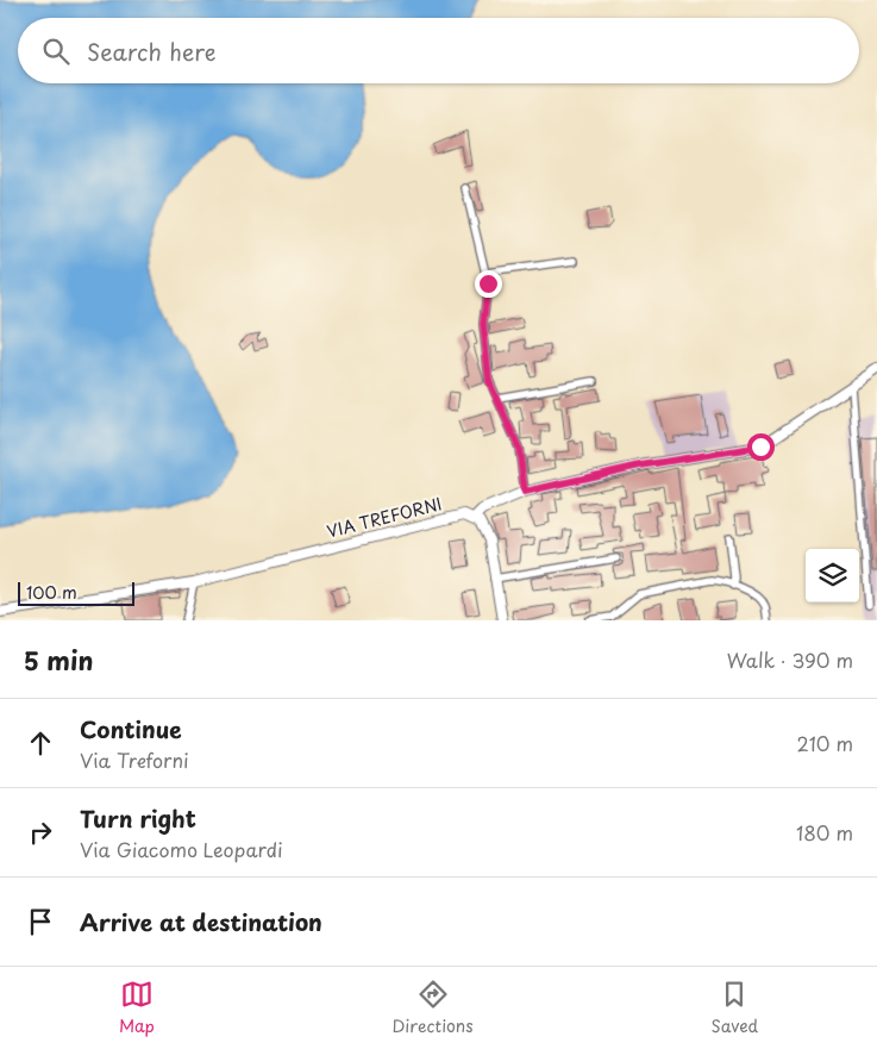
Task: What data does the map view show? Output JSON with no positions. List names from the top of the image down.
{
  "streets": {
    "street": ["VIA TREFORNI"]
  },
  "scale_bar": "100 m",
  "page": {
    "search": "Search here",
    "scale": "100 m",
    "heading": ["5 min", "Walk · 390 m"],
    "list": [
      ["Continue", "Via Treforni", "210 m"],
      ["Turn right", "Via Giacomo Leopardi", "180 m"],
      "Arrive at destination"
    ],
    "nav": ["Map", "Directions", "Saved"]
  }
}
